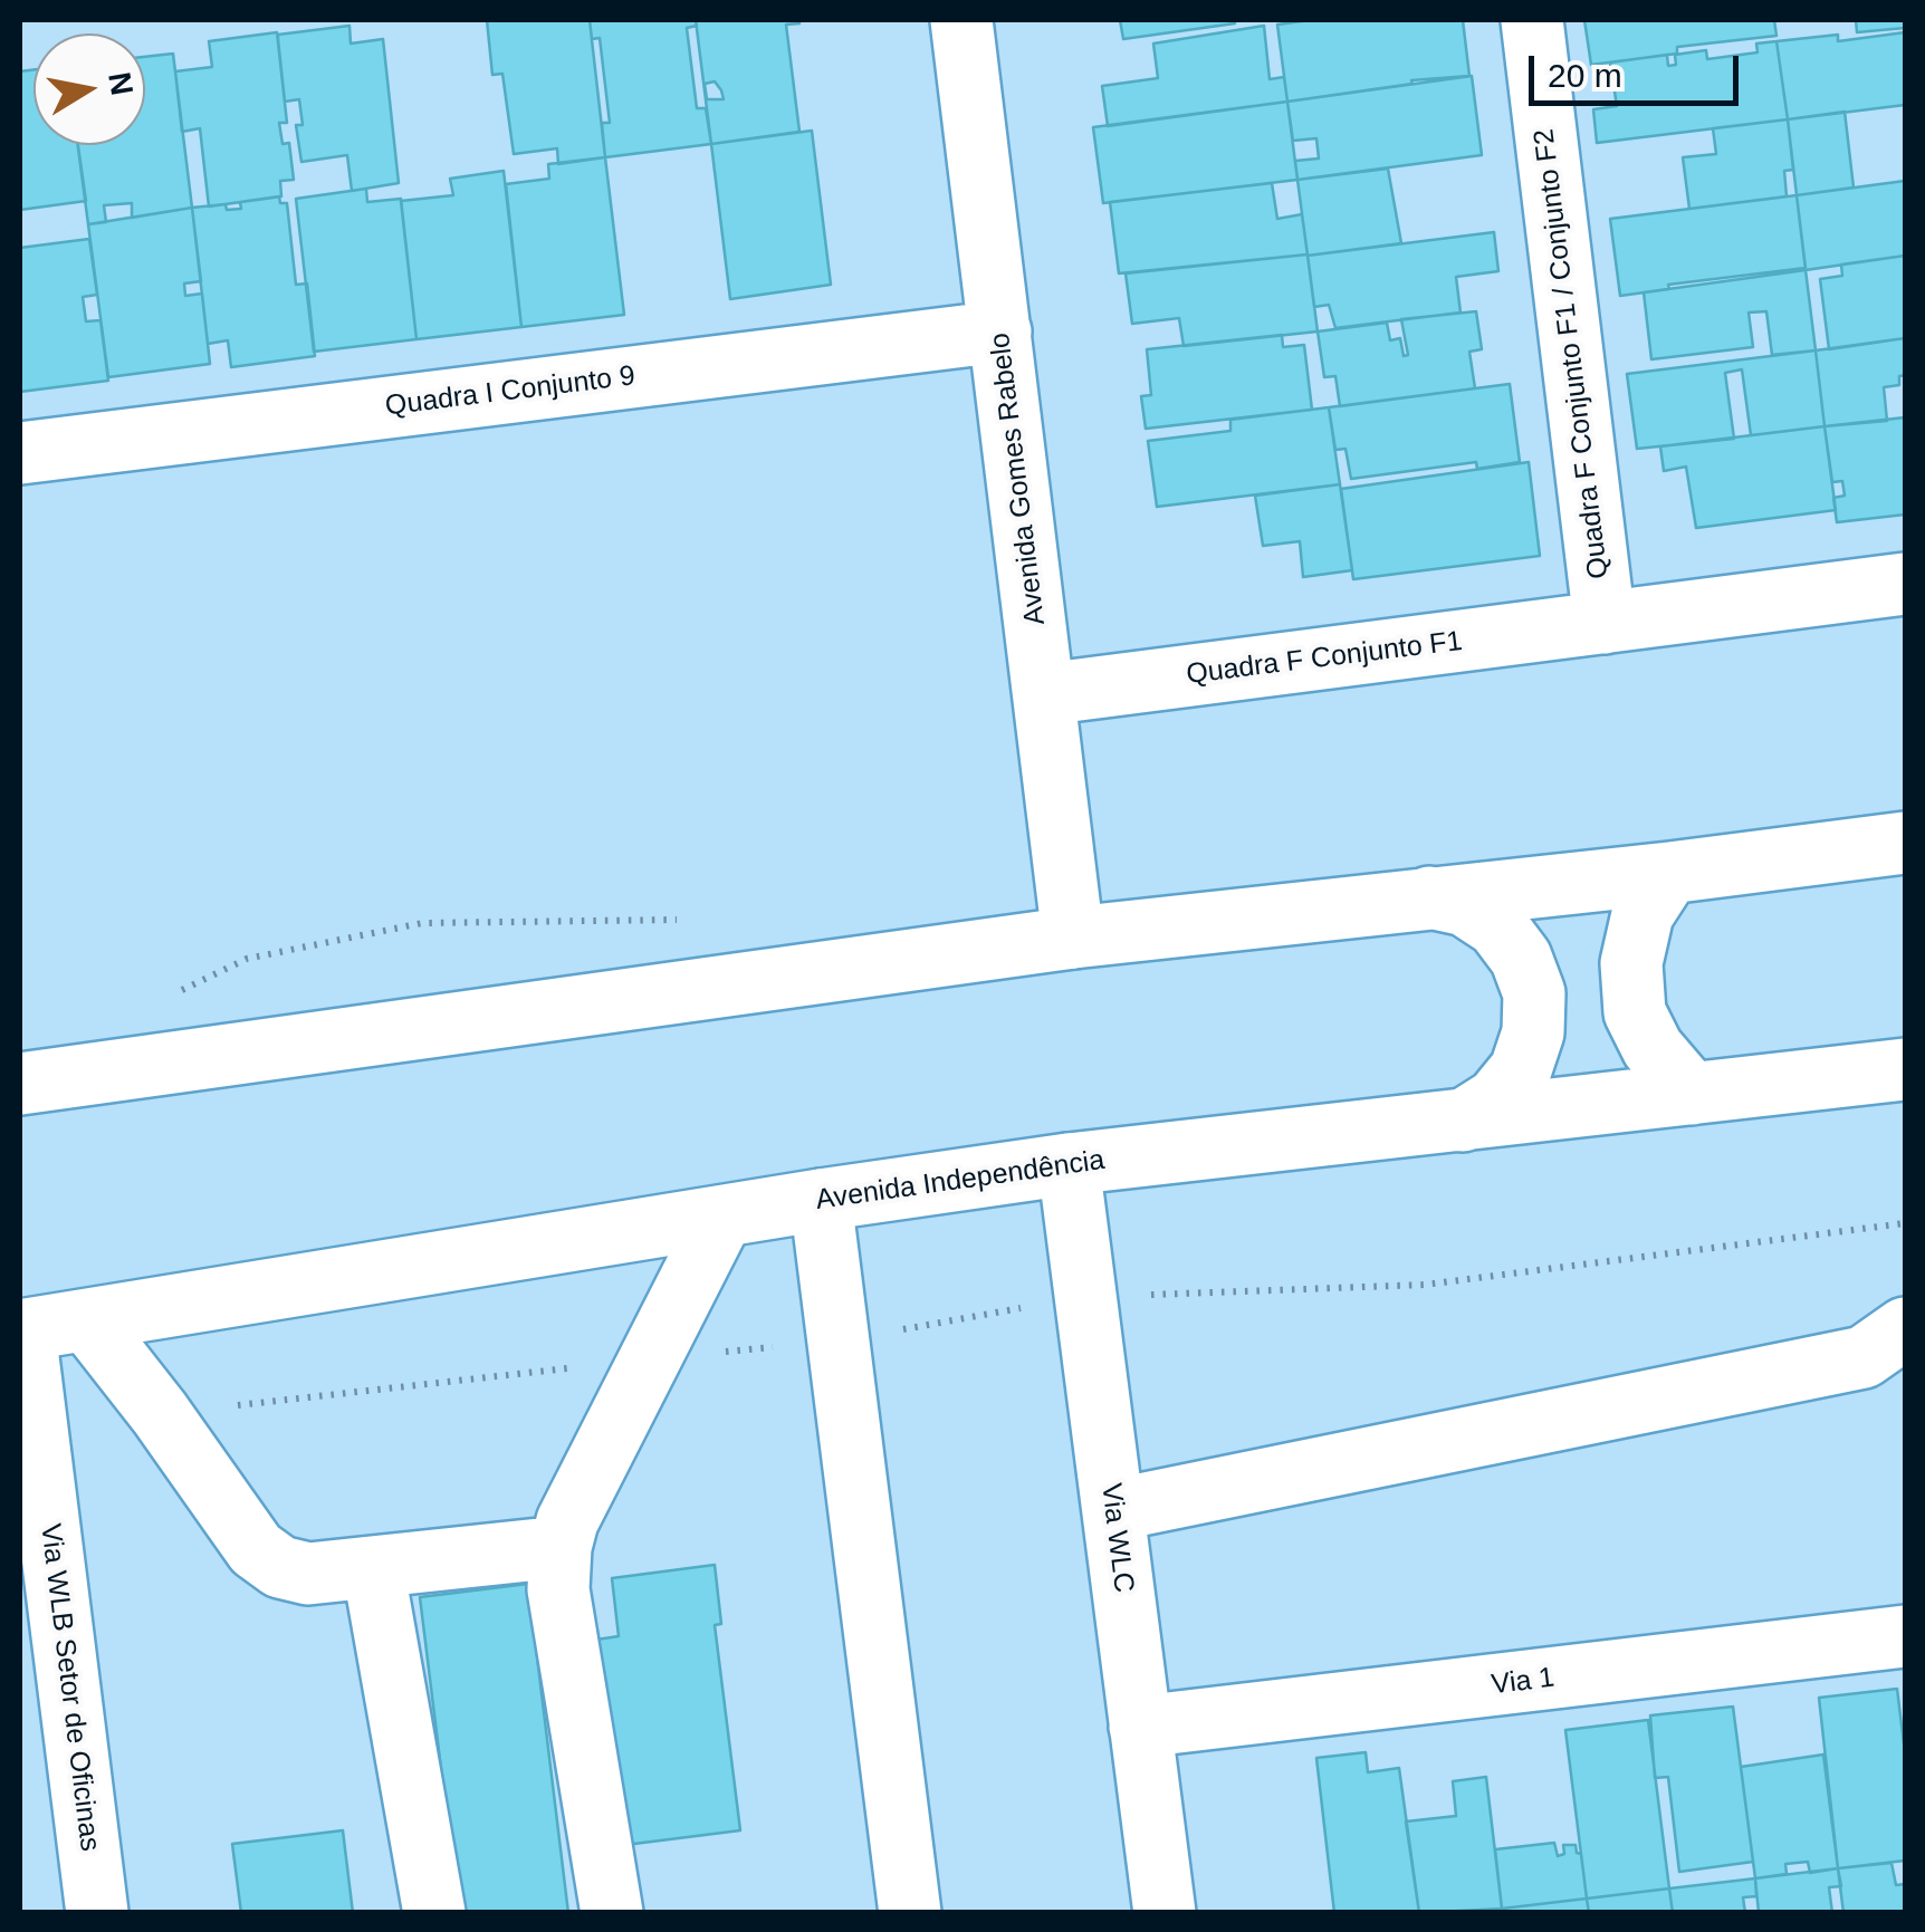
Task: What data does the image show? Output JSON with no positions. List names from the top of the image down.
{
  "streets": {
    "street": [
      "Quadra F Conjunto F1 / Conjunto F2",
      "Quadra I Conjunto 9",
      "Avenida Gomes Rabelo",
      "Quadra F Conjunto F1",
      "Avenida Independência",
      "Via WLC",
      "Via 1",
      "Via WLB Setor de Oficinas"
    ]
  },
  "crossings": [
    ["Quadra F Conjunto F1 / Conjunto F2", "Quadra F Conjunto F1"],
    ["Quadra I Conjunto 9", "Avenida Gomes Rabelo"],
    ["Avenida Gomes Rabelo", "Quadra F Conjunto F1"],
    ["Avenida Independência", "Via WLC"],
    ["Avenida Independência", "Via WLB Setor de Oficinas"],
    ["Via WLC", "Via 1"]
  ],
  "scale_bar": "20 m",
  "north": "right"
}
